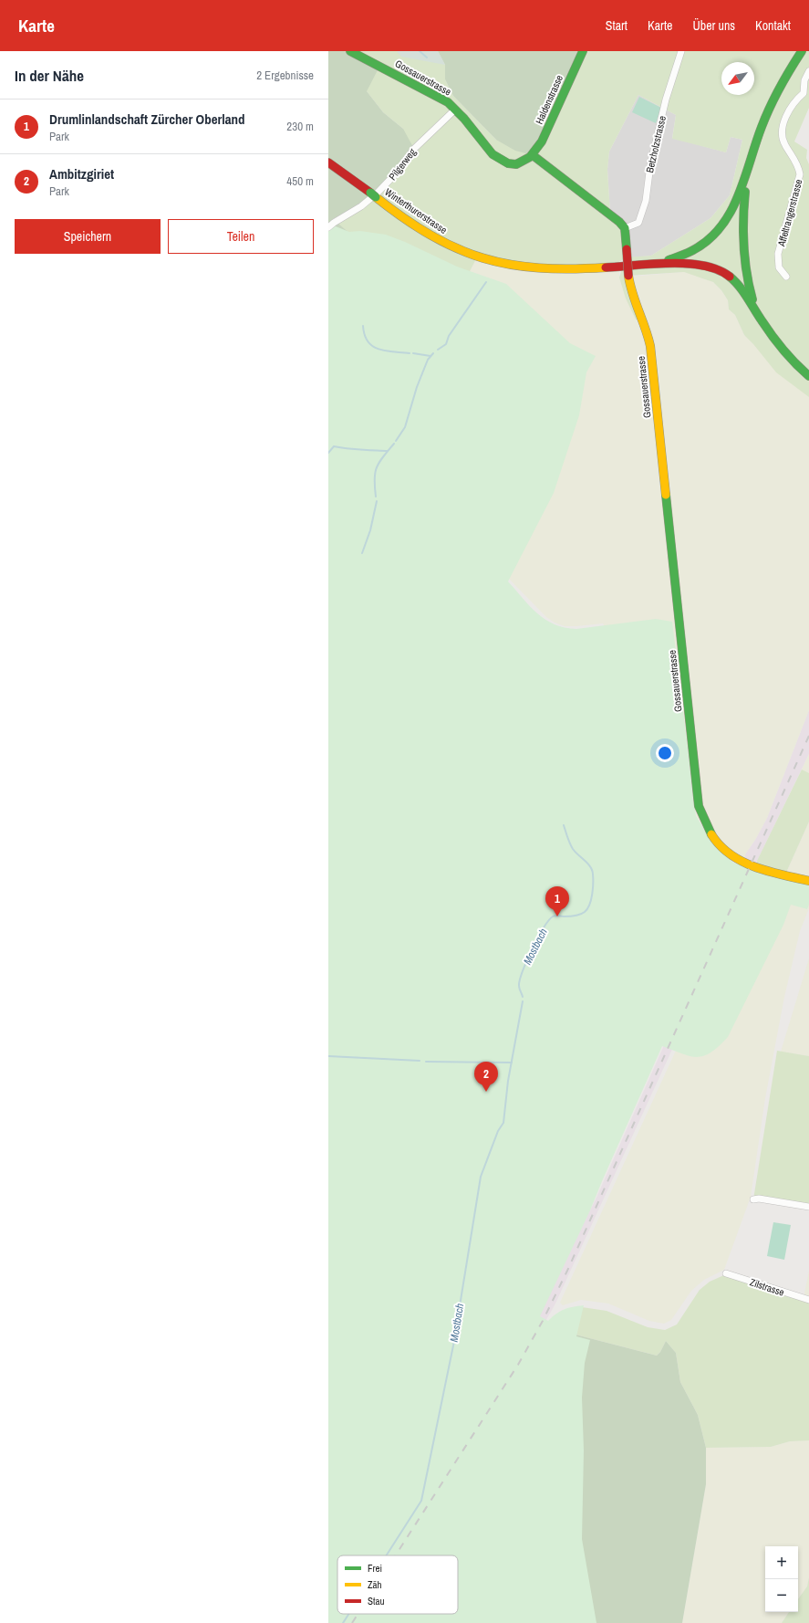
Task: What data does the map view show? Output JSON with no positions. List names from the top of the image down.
{
  "streets": {
    "main road": ["Gossauerstrasse", "Haldenstrasse", "Winterthurerstrasse"],
    "street": [
      "Betzholzstrasse",
      "Pilgerweg",
      "Affeltrangerstrasse",
      "Zilstrasse"
    ]
  },
  "crossings": [
    ["Gossauerstrasse", "Haldenstrasse"],
    ["Gossauerstrasse", "Betzholzstrasse"],
    ["Gossauerstrasse", "Pilgerweg"]
  ],
  "water": ["Mostbach"],
  "legend": ["Frei", "Zäh", "Stau"],
  "north": "bottom left",
  "page": {
    "header": "Karte",
    "nav": [
      "Start",
      "Karte",
      "Über uns",
      "Kontakt"
    ],
    "heading": ["In der Nähe", "2 Ergebnisse"],
    "list": [
      {
        "mark": "1",
        "name": "Drumlinlandschaft Zürcher Oberland",
        "note": "Park",
        "value": "230 m"
      },
      {
        "mark": "2",
        "name": "Ambitzgiriet",
        "note": "Park",
        "value": "450 m"
      }
    ],
    "buttons": ["Speichern", "Teilen"],
    "pins": ["1", "2"],
    "map_buttons": ["+", "−"]
  }
}
